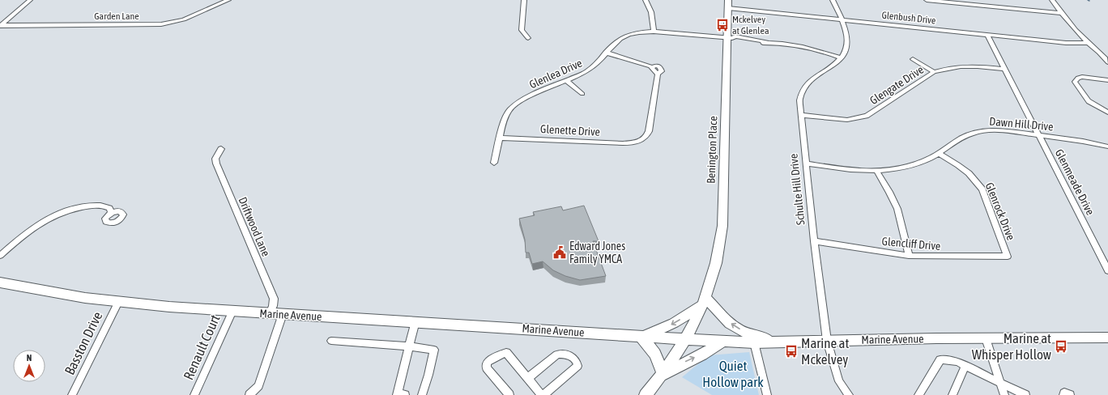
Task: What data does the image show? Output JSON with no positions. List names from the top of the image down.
{
  "streets": {
    "main road": ["Benington Place", "Marine Avenue"],
    "street": [
      "Garden Lane",
      "Glenbush Drive",
      "Glenlea Drive",
      "Glengate Drive",
      "Dawn Hill Drive",
      "Glenette Drive",
      "Glenmeade Drive",
      "Schulte Hill Drive",
      "Glenrock Drive",
      "Driftwood Lane",
      "Glencliff Drive",
      "Basston Drive",
      "Renault Court"
    ]
  },
  "crossings": [
    ["Glenbush Drive", "Benington Place"],
    ["Glenbush Drive", "Glenmeade Drive"],
    ["Glenbush Drive", "Schulte Hill Drive"],
    ["Glenlea Drive", "Glenette Drive"],
    ["Glenlea Drive", "Benington Place"],
    ["Glenlea Drive", "Schulte Hill Drive"],
    ["Glengate Drive", "Glenmeade Drive"],
    ["Glengate Drive", "Schulte Hill Drive"],
    ["Dawn Hill Drive", "Glenmeade Drive"],
    ["Dawn Hill Drive", "Schulte Hill Drive"],
    ["Dawn Hill Drive", "Glenrock Drive"],
    ["Benington Place", "Marine Avenue"],
    ["Schulte Hill Drive", "Glencliff Drive"],
    ["Schulte Hill Drive", "Marine Avenue"],
    ["Glenrock Drive", "Glencliff Drive"],
    ["Driftwood Lane", "Marine Avenue"],
    ["Marine Avenue", "Basston Drive"],
    ["Marine Avenue", "Renault Court"]
  ],
  "parks": ["Quiet Hollow park"],
  "places": {
    "bus stop": ["Mckelvey at Glenlea", "Marine at Whisper Hollow", "Marine at Mckelvey"],
    "public building": ["Edward Jones Family YMCA"]
  },
  "north": "top"
}
